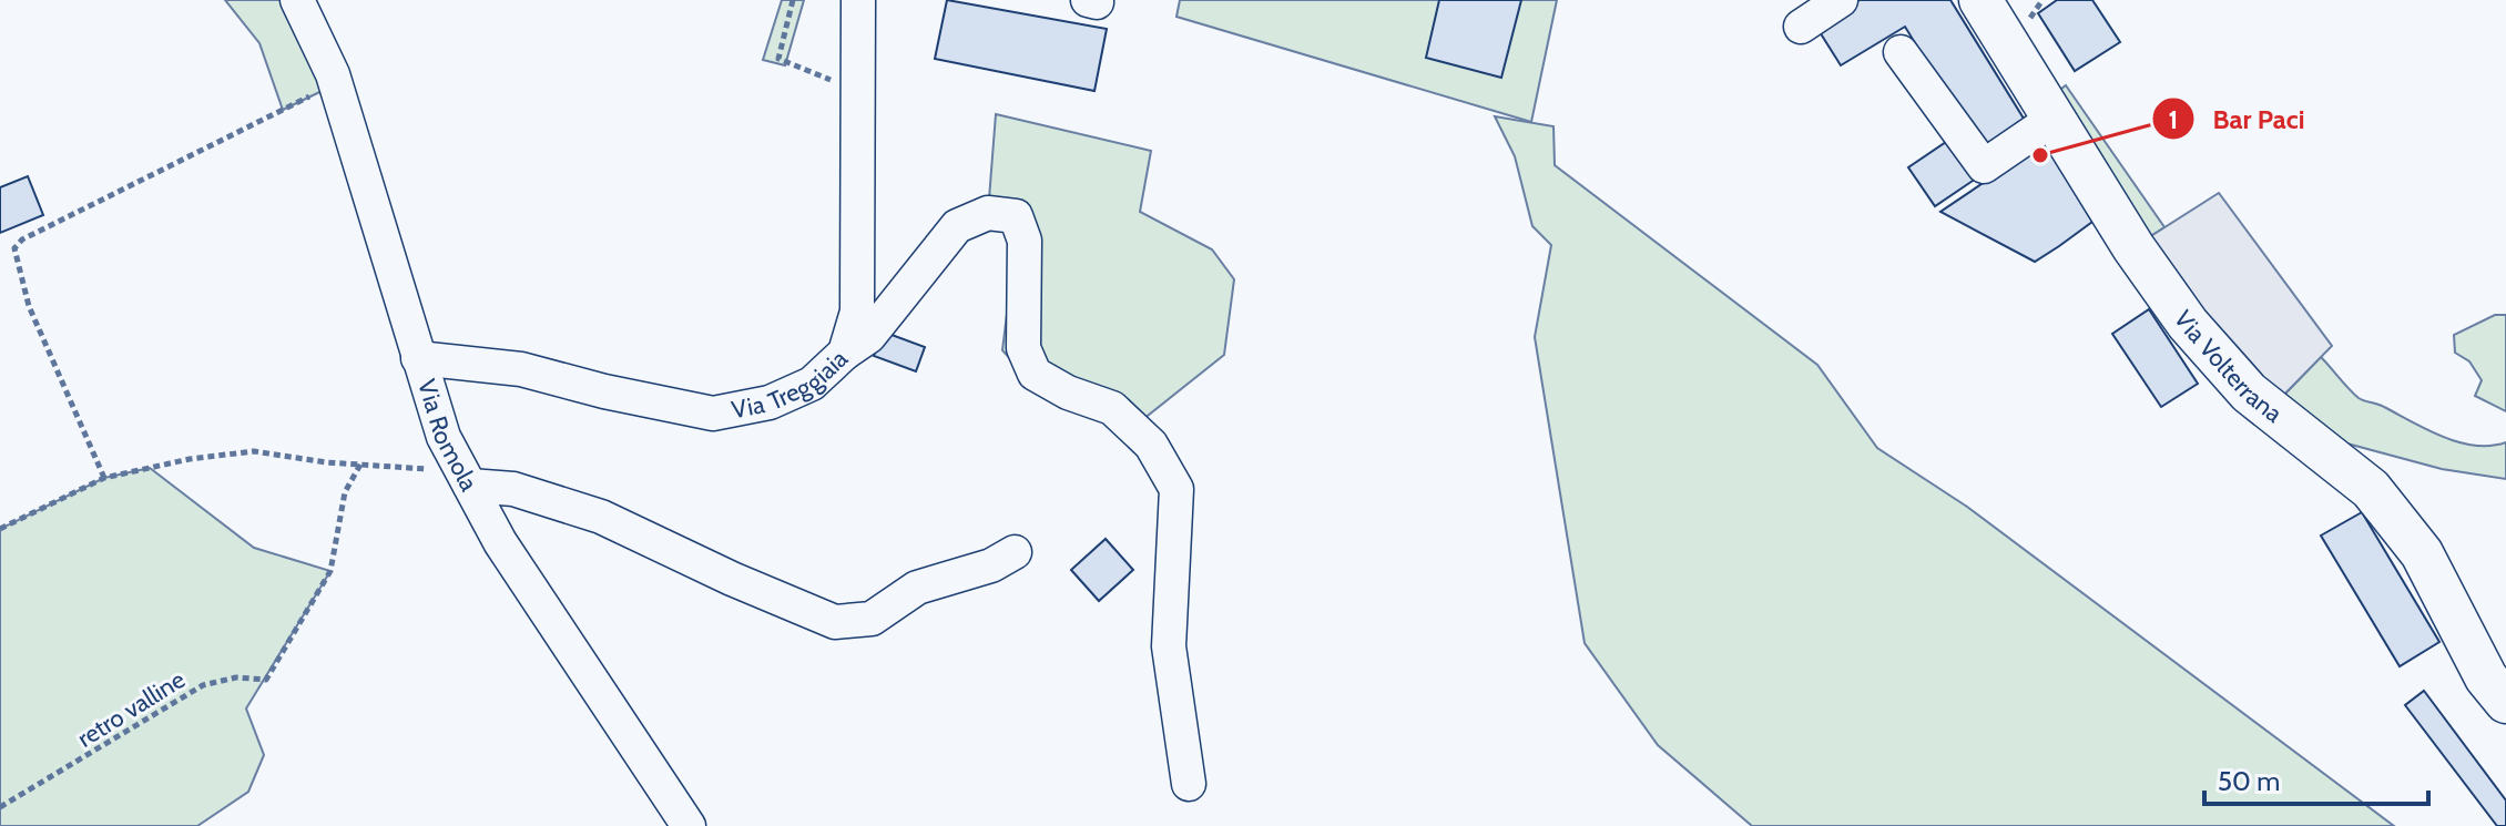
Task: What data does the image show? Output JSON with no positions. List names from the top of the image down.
{
  "streets": {
    "main road": ["Via Volterrana"],
    "street": ["Via Treggiaia", "Via Romola"],
    "path": ["retro valline"]
  },
  "crossings": [
    ["Via Treggiaia", "Via Romola"]
  ],
  "places": ["Bar Paci"],
  "scale_bar": "50 m"
}
